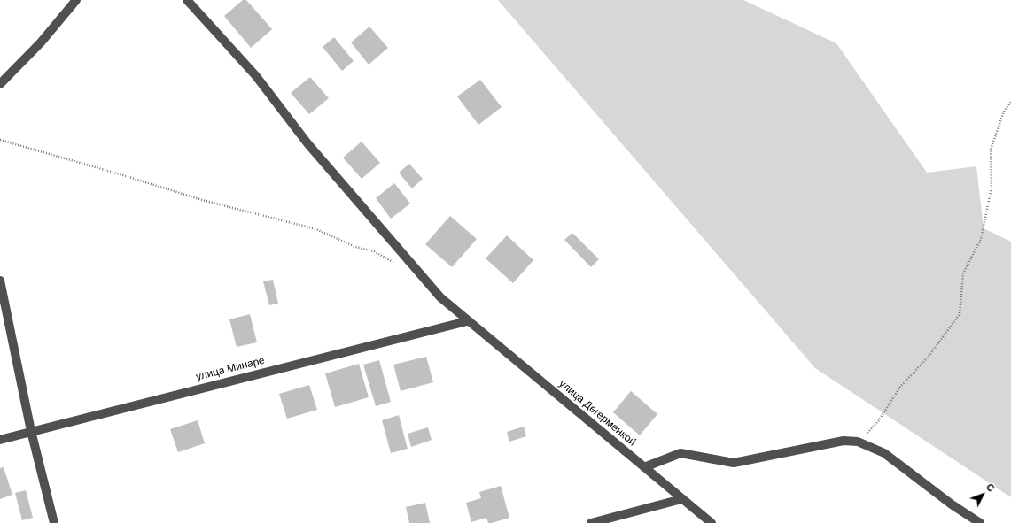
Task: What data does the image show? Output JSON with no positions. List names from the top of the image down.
{
  "streets": {
    "street": ["улица Минаре", "улица Дегерменкой"]
  },
  "crossings": [
    ["улица Минаре", "улица Дегерменкой"]
  ],
  "north": "top right"
}
